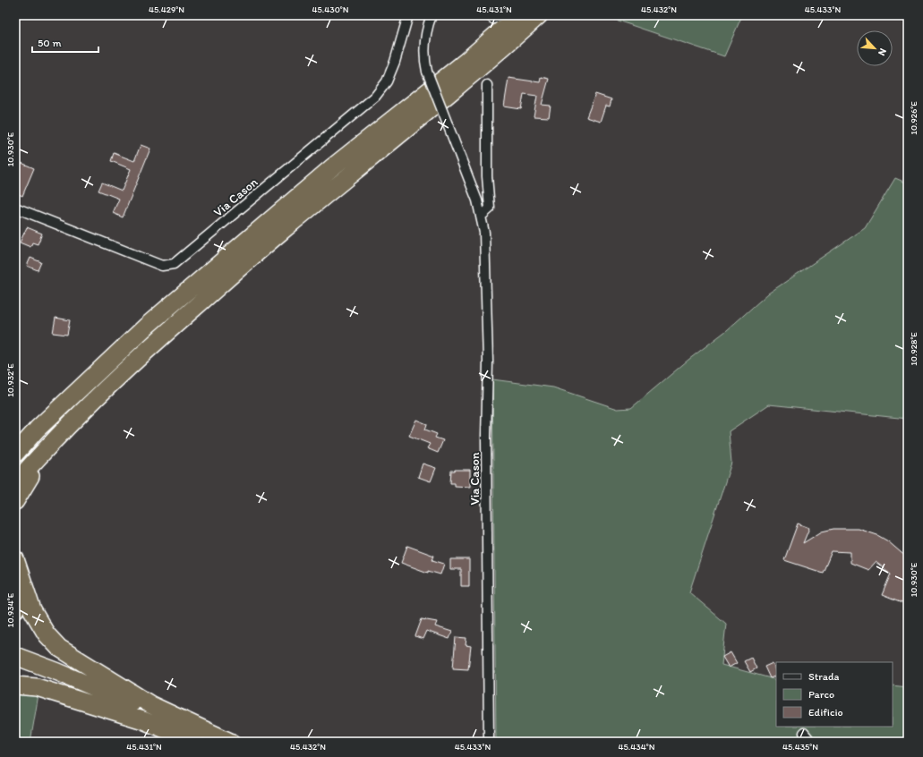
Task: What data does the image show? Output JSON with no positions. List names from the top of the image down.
{
  "streets": {
    "street": ["Via Cason"]
  },
  "legend": ["Strada", "Parco", "Edificio"],
  "scale_bar": "50 m",
  "north": "bottom right",
  "coordinates": [
    "45.429°N",
    "45.430°N",
    "45.431°N",
    "45.432°N",
    "45.433°N",
    "10.926°E",
    "10.930°E",
    "10.928°E",
    "10.932°E",
    "10.934°E",
    "45.434°N",
    "45.435°N"
  ]
}
